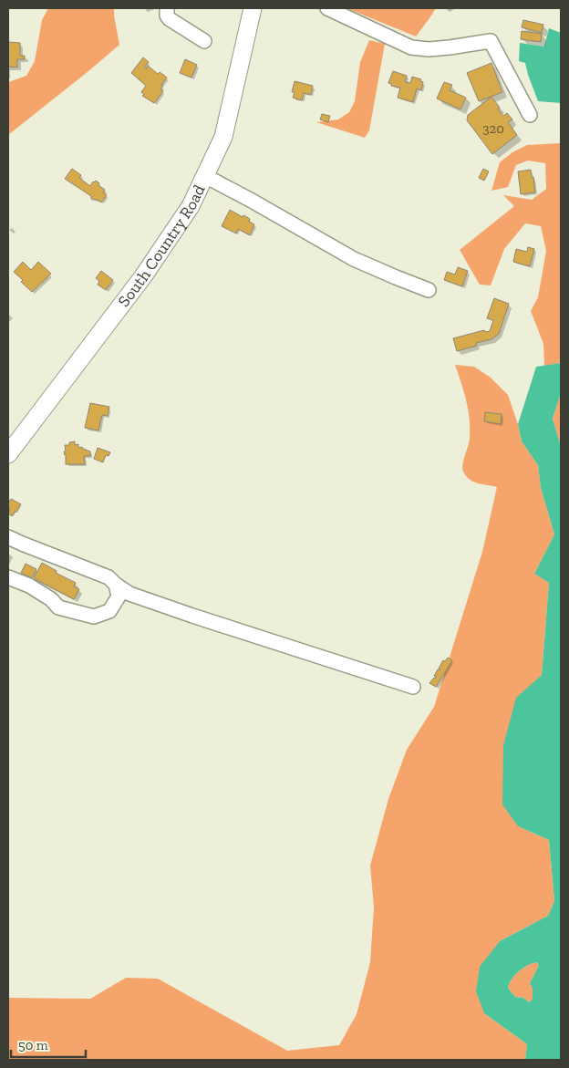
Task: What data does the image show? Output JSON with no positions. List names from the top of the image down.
{
  "streets": {
    "main road": ["South Country Road"]
  },
  "house_numbers": ["320"],
  "scale_bar": "50 m"
}
